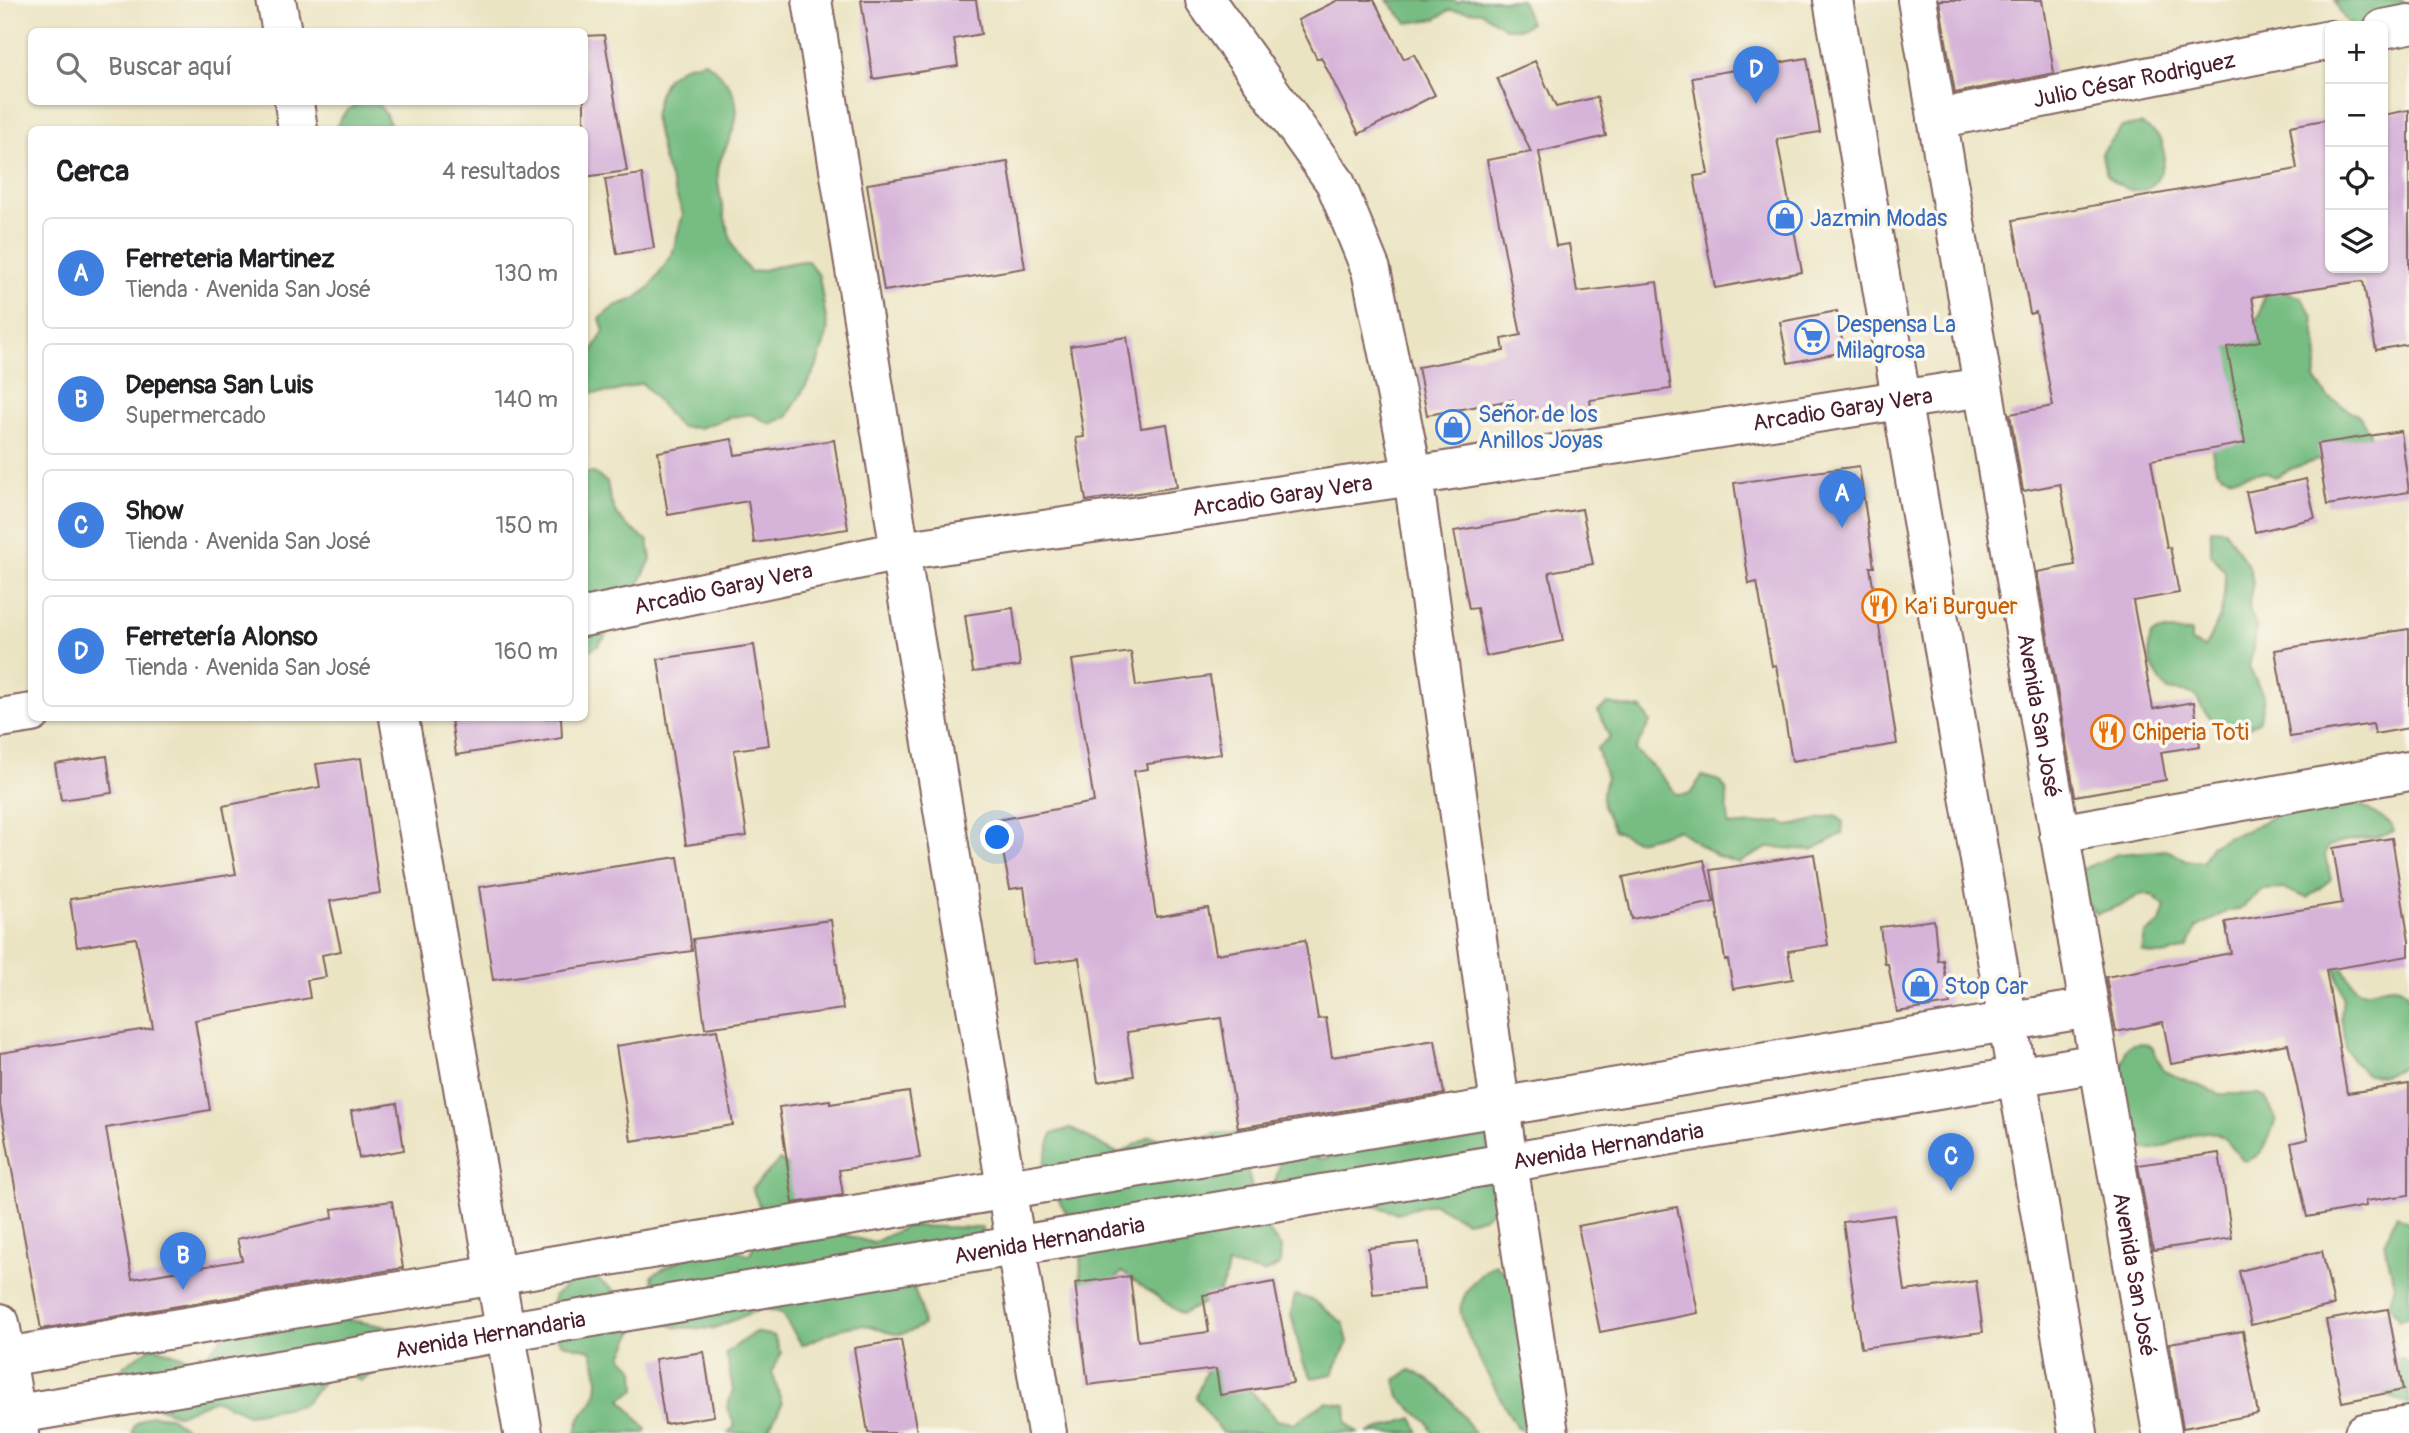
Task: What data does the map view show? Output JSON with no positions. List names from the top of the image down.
{
  "streets": {
    "street": [
      "Julio César Rodriguez",
      "Arcadio Garay Vera",
      "Avenida San José",
      "Avenida Hernandaria"
    ]
  },
  "crossings": [
    ["Julio César Rodriguez", "Avenida San José"],
    ["Arcadio Garay Vera", "Avenida San José"],
    ["Avenida San José", "Avenida Hernandaria"]
  ],
  "places": {
    "shop": ["Jazmin Modas", "Señor de los Anillos Joyas", "Stop Car"],
    "supermarket": ["Despensa La Milagrosa"],
    "restaurant": ["Ka'i Burguer", "Chiperia Toti"]
  },
  "page": {
    "map_buttons": ["+", "−"],
    "search": "Buscar aquí",
    "pins": [
      "D",
      "A",
      "C",
      "B"
    ],
    "heading": ["Cerca", "4 resultados"],
    "list": [
      {
        "mark": "A",
        "name": "Ferreteria Martinez",
        "note": "Tienda · Avenida San José",
        "value": "130 m"
      },
      {
        "mark": "B",
        "name": "Depensa San Luis",
        "note": "Supermercado",
        "value": "140 m"
      },
      {
        "mark": "C",
        "name": "Show",
        "note": "Tienda · Avenida San José",
        "value": "150 m"
      },
      {
        "mark": "D",
        "name": "Ferretería Alonso",
        "note": "Tienda · Avenida San José",
        "value": "160 m"
      }
    ]
  }
}
